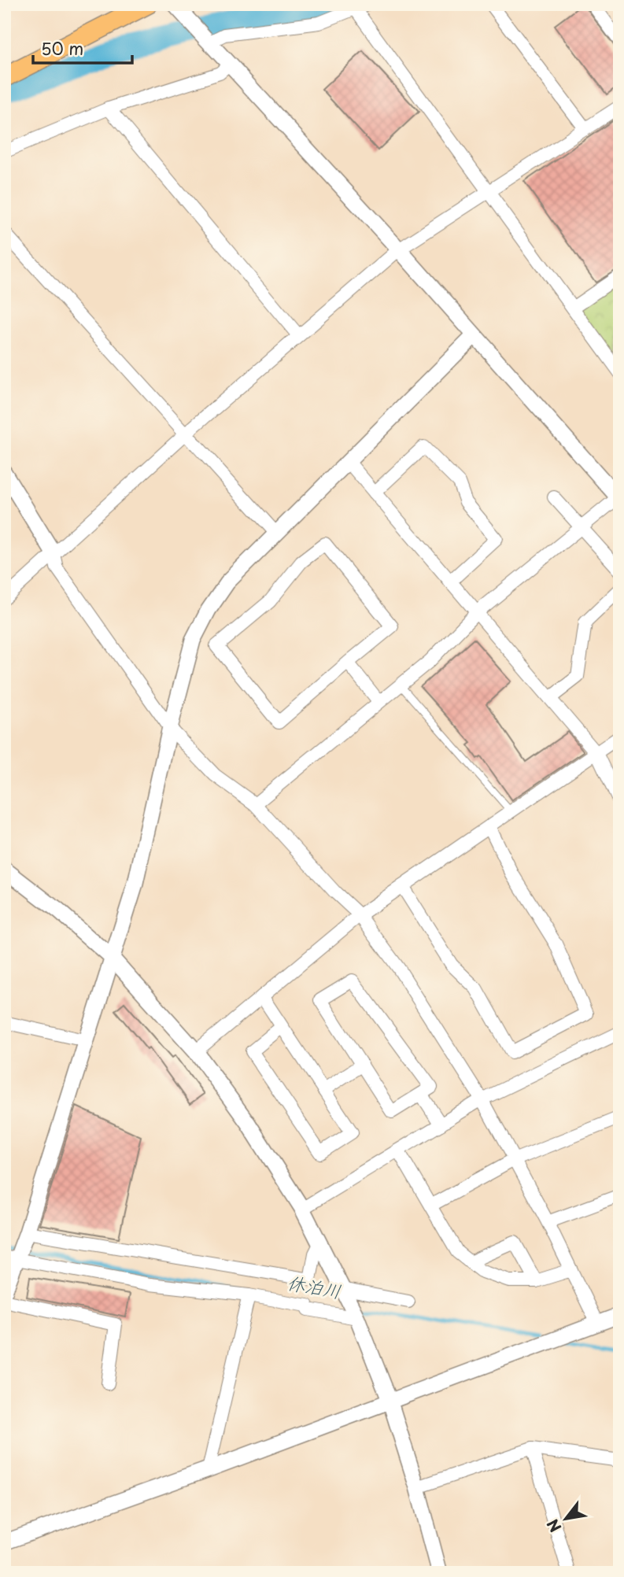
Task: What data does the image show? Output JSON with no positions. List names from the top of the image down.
{
  "water": ["休泊川"],
  "scale_bar": "50 m",
  "north": "bottom left"
}
